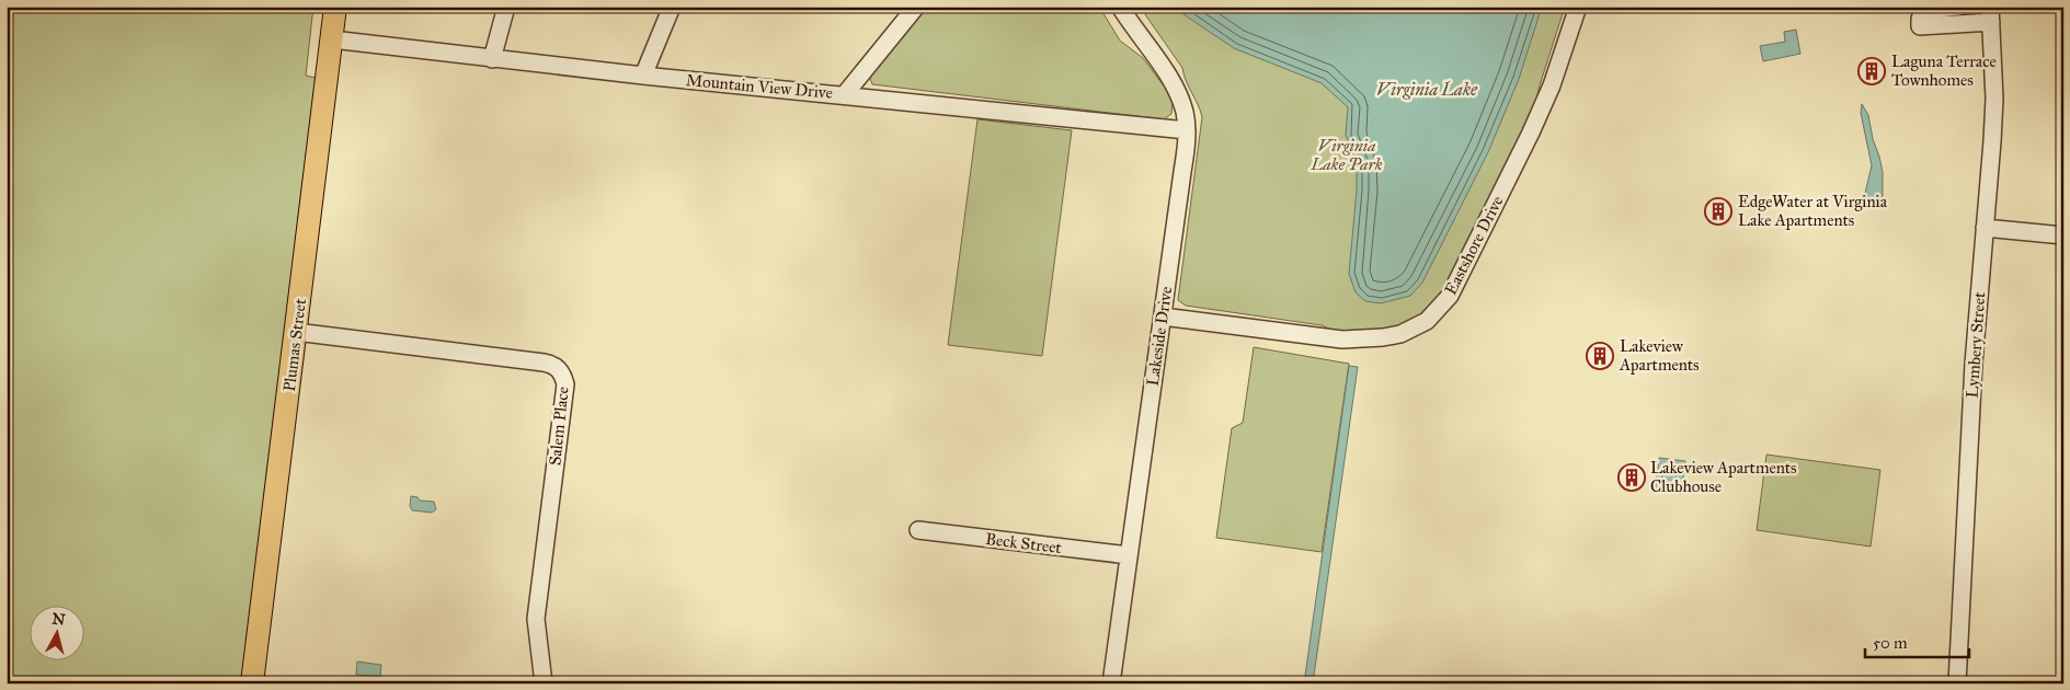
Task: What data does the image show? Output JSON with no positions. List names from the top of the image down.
{
  "streets": {
    "main road": ["Plumas Street"],
    "street": [
      "Mountain View Drive",
      "Eastshore Drive",
      "Lakeside Drive",
      "Lymbery Street",
      "Salem Place",
      "Beck Street"
    ]
  },
  "crossings": [
    ["Mountain View Drive", "Lakeside Drive"],
    ["Mountain View Drive", "Plumas Street"],
    ["Eastshore Drive", "Lakeside Drive"],
    ["Lakeside Drive", "Beck Street"],
    ["Plumas Street", "Salem Place"]
  ],
  "water": ["Virginia Lake"],
  "parks": ["Virginia Lake Park"],
  "places": {
    "building": [
      "Laguna Terrace Townhomes",
      "EdgeWater at Virginia Lake Apartments",
      "Lakeview Apartments",
      "Lakeview Apartments Clubhouse"
    ]
  },
  "scale_bar": "50 m",
  "north": "top"
}
